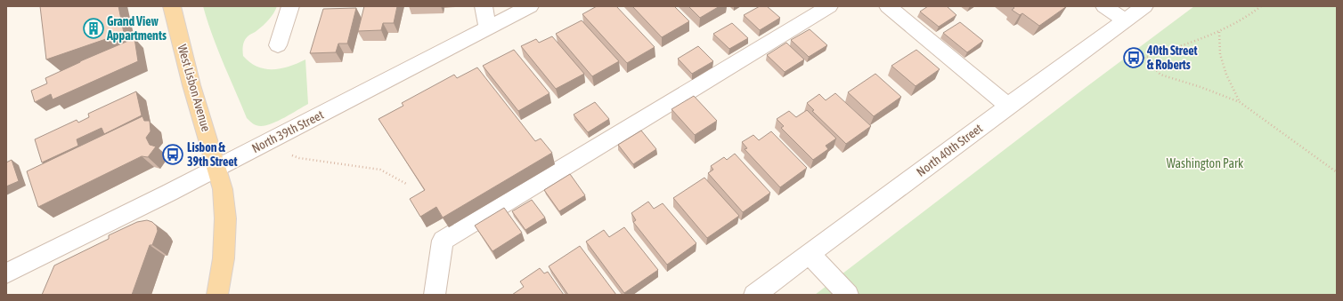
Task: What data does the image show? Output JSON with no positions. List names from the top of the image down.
{
  "streets": {
    "main road": ["West Lisbon Avenue"],
    "street": ["North 39th Street", "North 40th Street"]
  },
  "crossings": [
    ["West Lisbon Avenue", "North 39th Street"]
  ],
  "parks": ["Washington Park"],
  "places": {
    "building": ["Grand View Appartments"],
    "bus stop": ["40th Street & Roberts", "Lisbon & 39th Street"]
  }
}
